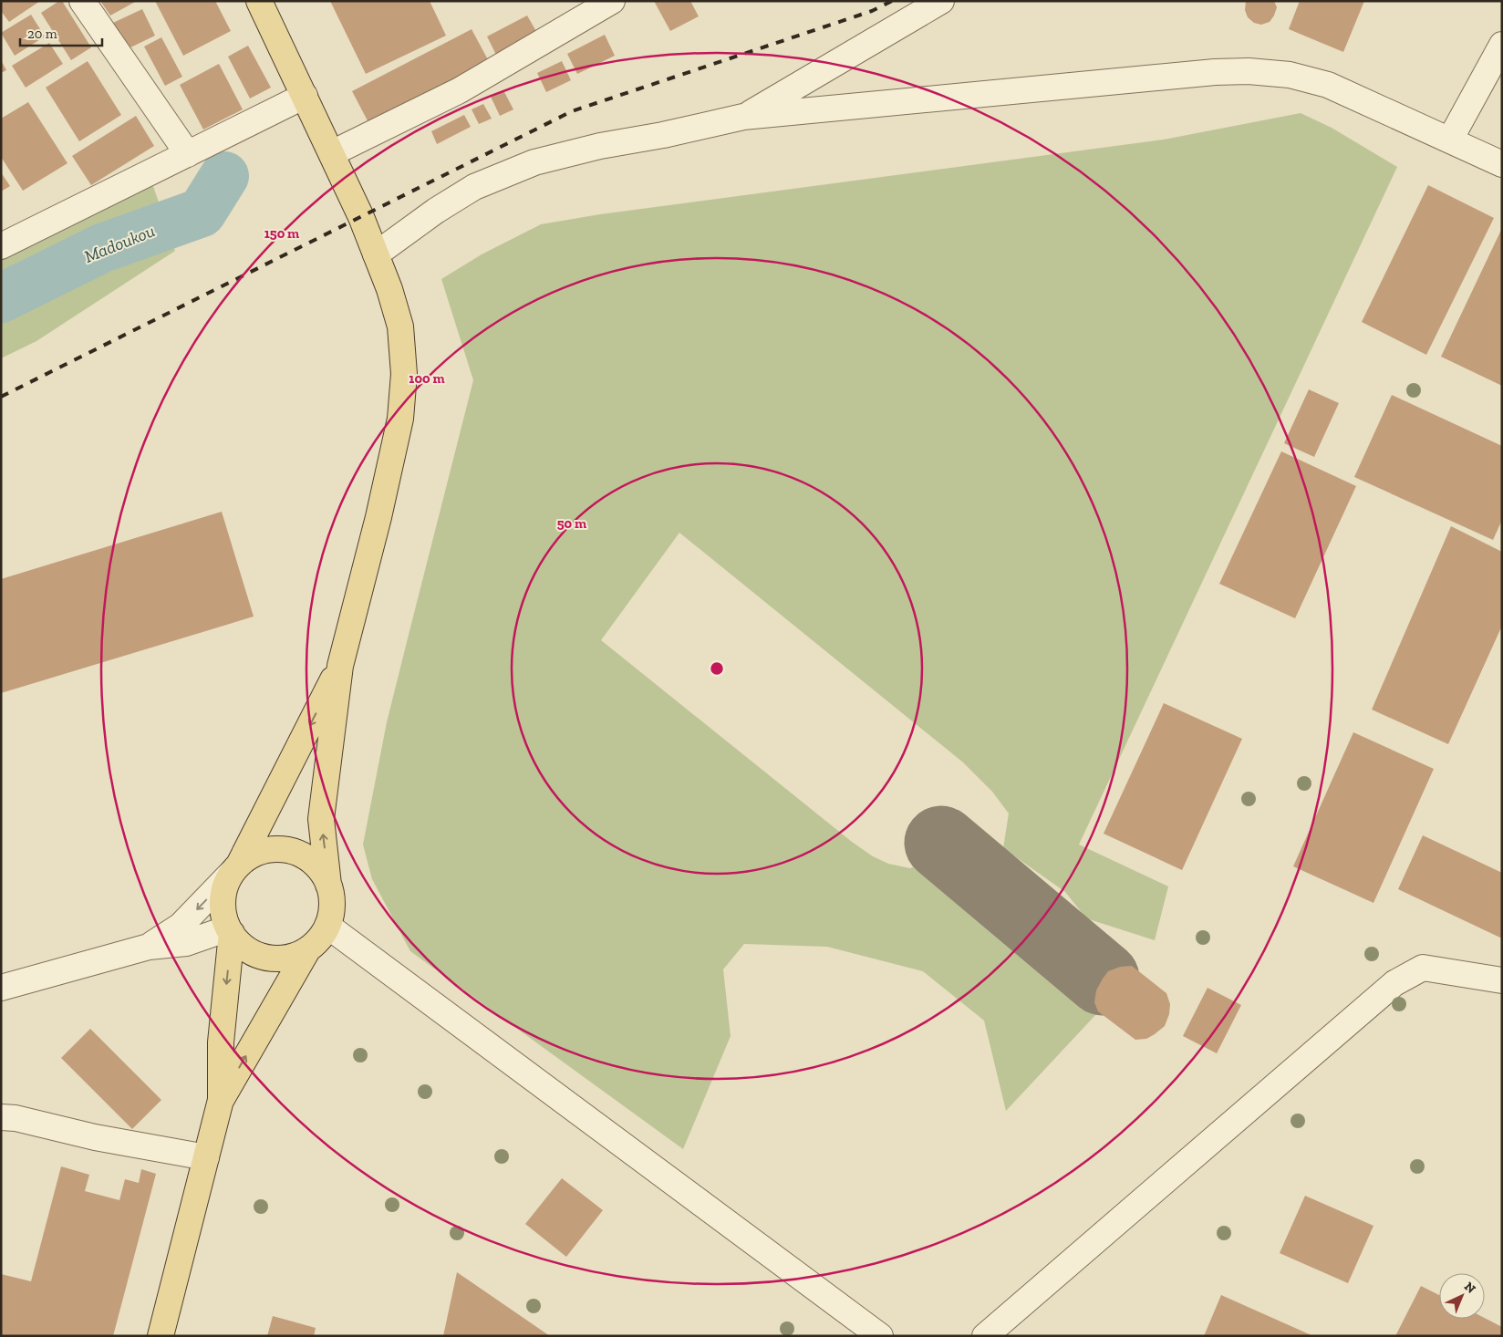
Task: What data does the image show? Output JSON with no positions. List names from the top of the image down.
{
  "water": ["Madoukou"],
  "scale_bar": "20 m",
  "north": "top right",
  "rings": ["150 m", "100 m", "50 m"]
}
